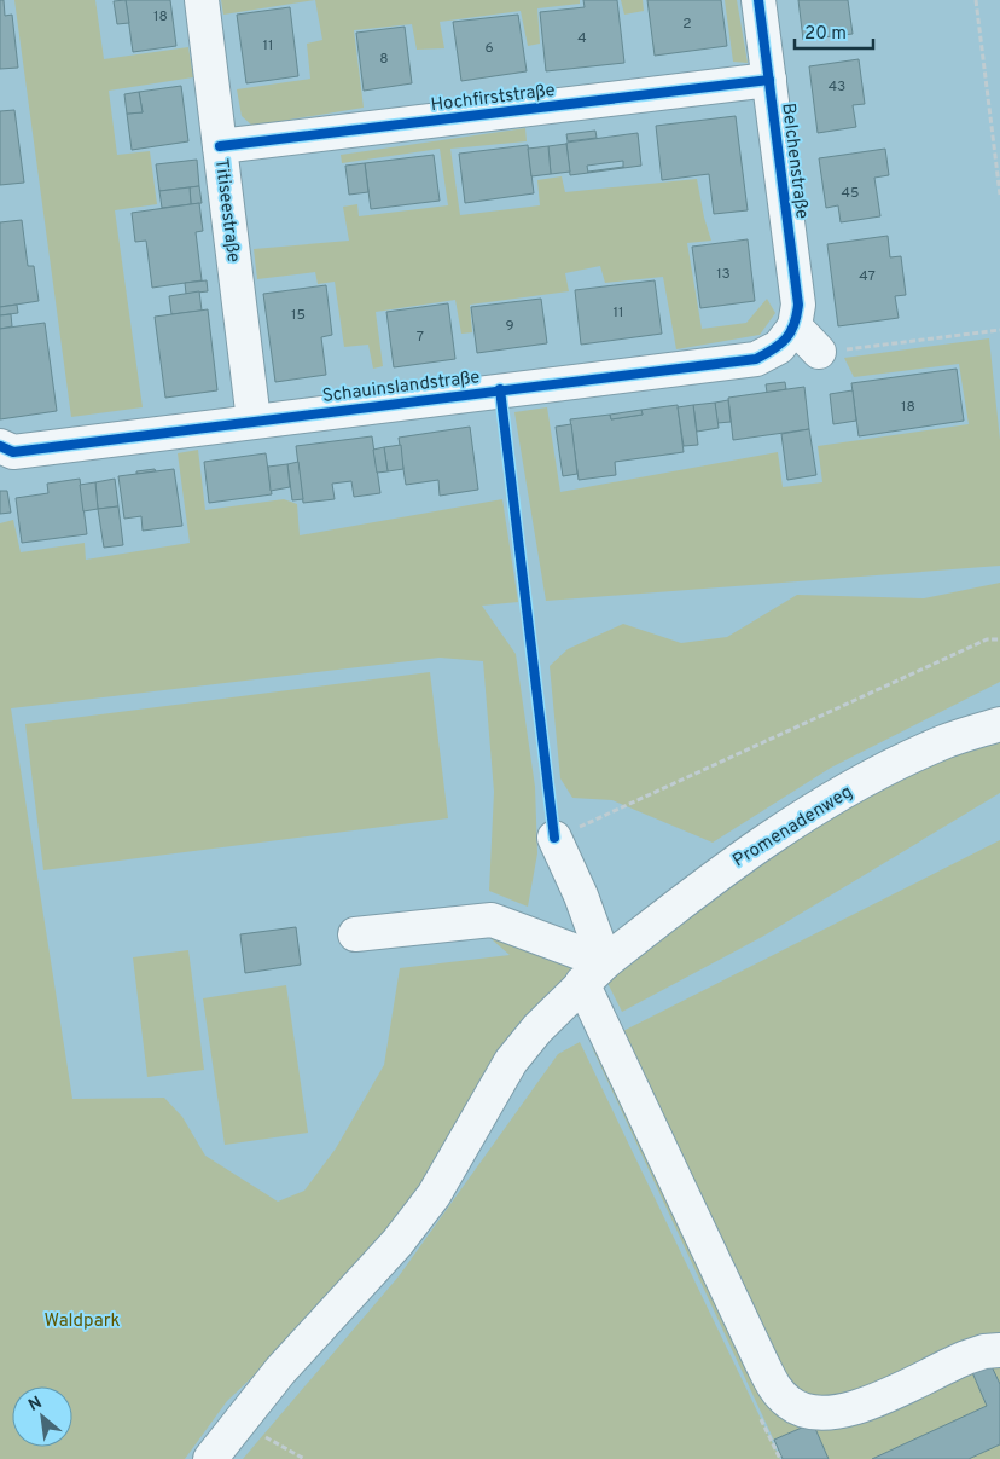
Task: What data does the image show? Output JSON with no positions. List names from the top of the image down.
{
  "streets": {
    "street": [
      "Hochfirststraße",
      "Belchenstraße",
      "Titiseestraße",
      "Schauinslandstraße",
      "Promenadenweg"
    ]
  },
  "crossings": [
    ["Hochfirststraße", "Belchenstraße"],
    ["Hochfirststraße", "Titiseestraße"],
    ["Belchenstraße", "Schauinslandstraße"],
    ["Titiseestraße", "Schauinslandstraße"]
  ],
  "parks": ["Waldpark"],
  "house_numbers": [
    "18",
    "2",
    "4",
    "11",
    "6",
    "8",
    "43",
    "45",
    "13",
    "47",
    "11",
    "15",
    "9",
    "7",
    "18"
  ],
  "scale_bar": "20 m",
  "north": "top left"
}
